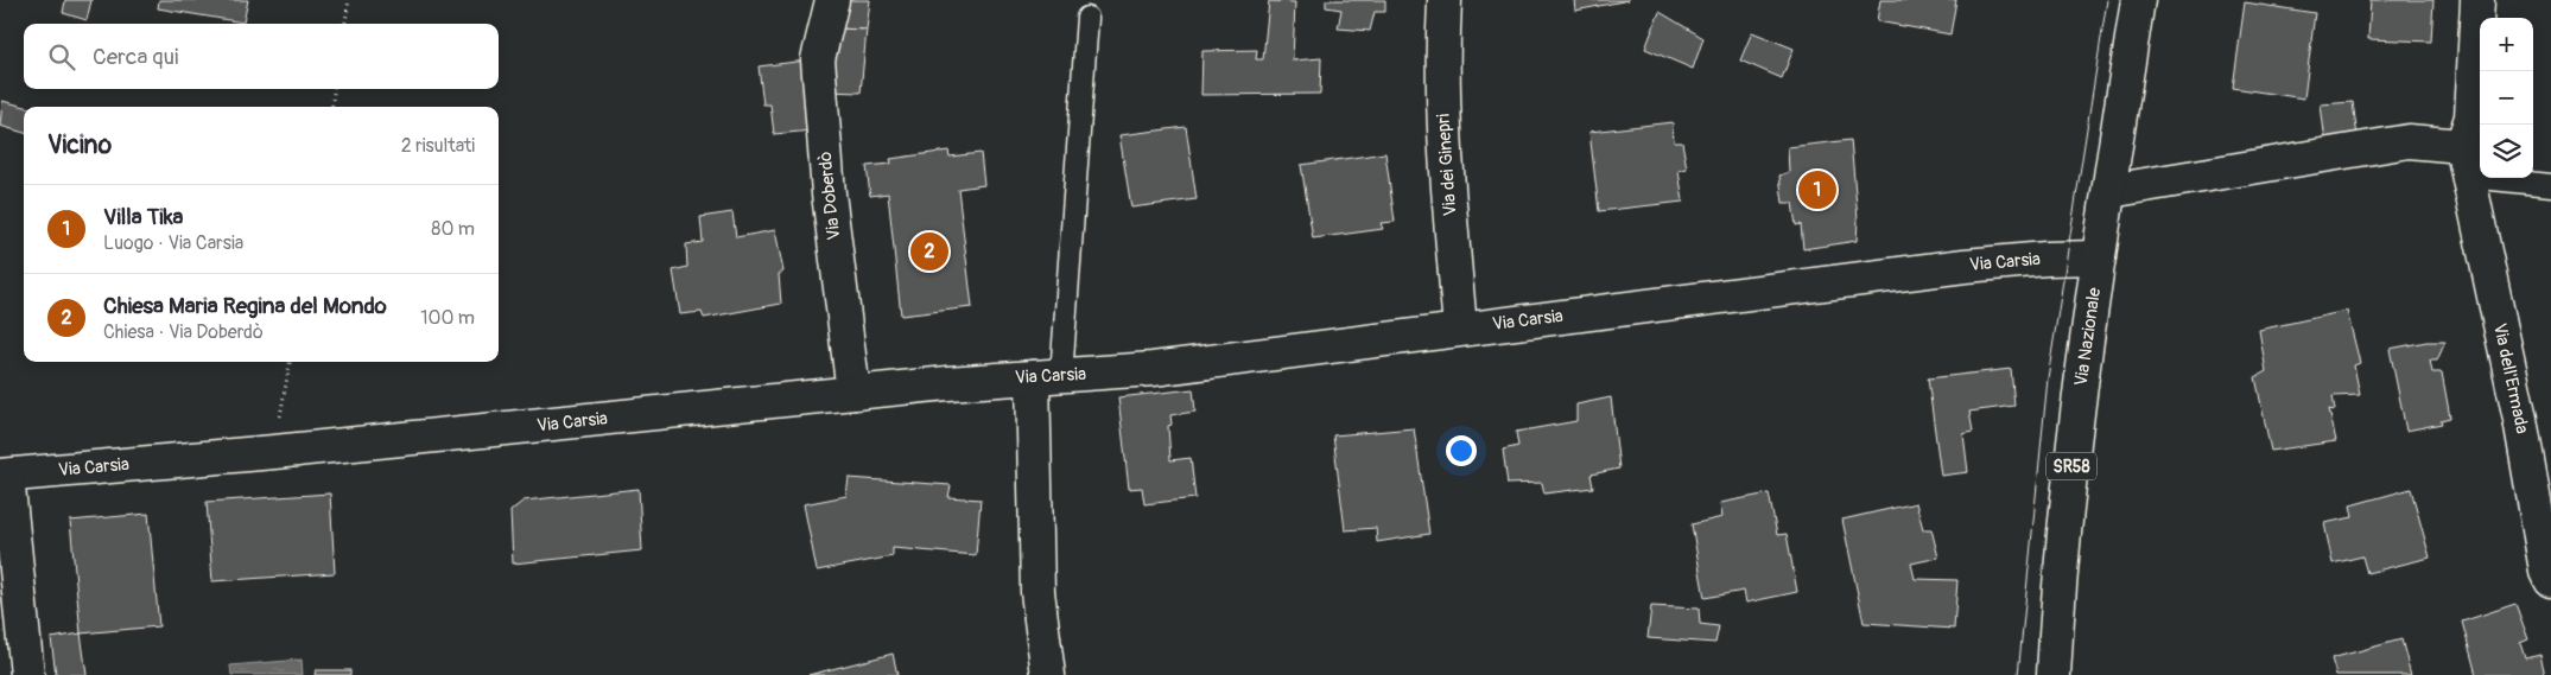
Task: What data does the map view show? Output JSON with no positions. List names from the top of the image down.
{
  "streets": {
    "street": [
      "Via dei Ginepri",
      "Via Doberdò",
      "Via Carsia",
      "Via Nazionale",
      "Via dell'Ermada",
      "SR58"
    ]
  },
  "crossings": [
    ["Via dei Ginepri", "Via Carsia"],
    ["Via Doberdò", "Via Carsia"],
    ["Via Carsia", "Via Nazionale"]
  ],
  "page": {
    "map_buttons": ["+", "−"],
    "search": "Cerca qui",
    "heading": ["Vicino", "2 risultati"],
    "pins": ["1", "2"],
    "list": [
      {
        "mark": "1",
        "name": "Villa Tika",
        "note": "Luogo · Via Carsia",
        "value": "80 m"
      },
      {
        "mark": "2",
        "name": "Chiesa Maria Regina del Mondo",
        "note": "Chiesa · Via Doberdò",
        "value": "100 m"
      }
    ]
  }
}
